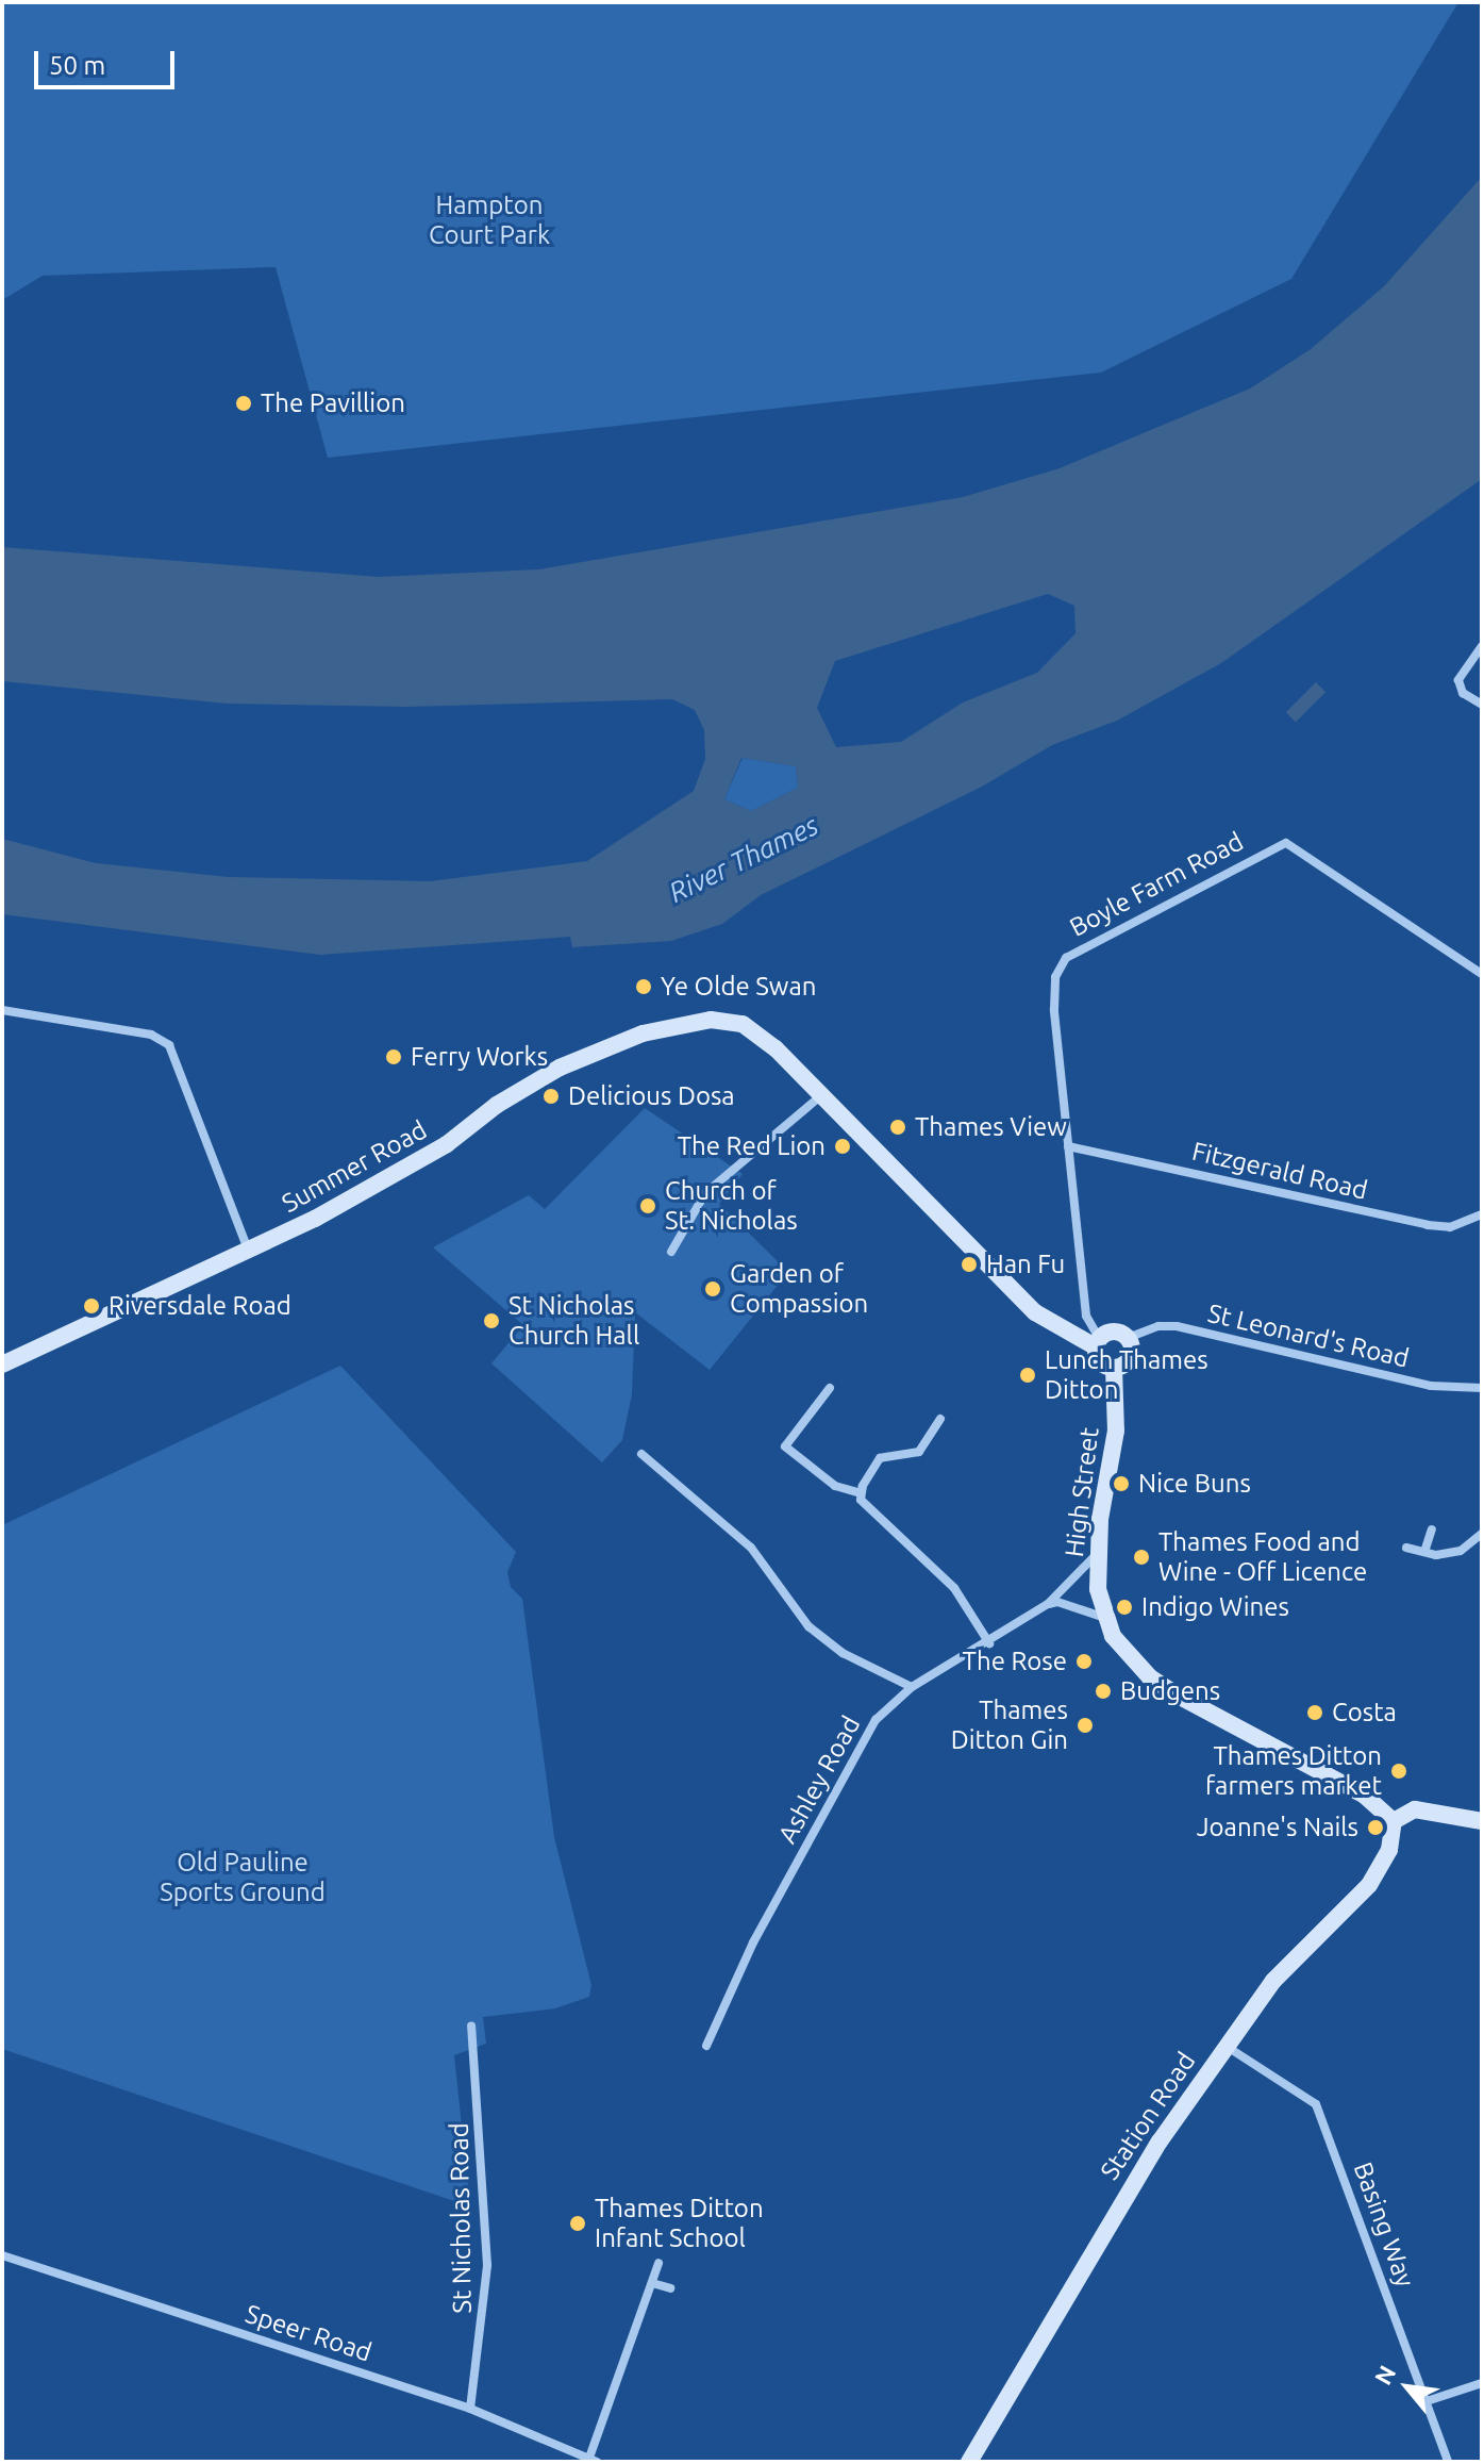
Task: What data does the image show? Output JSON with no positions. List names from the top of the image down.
{
  "streets": {
    "street": [
      "Boyle Farm Road",
      "Summer Road",
      "Fitzgerald Road",
      "St Leonard's Road",
      "High Street",
      "Ashley Road",
      "Station Road",
      "St Nicholas Road",
      "Basing Way",
      "Speer Road"
    ]
  },
  "crossings": [
    ["Boyle Farm Road", "Fitzgerald Road"],
    ["Boyle Farm Road", "St Leonard's Road"],
    ["Boyle Farm Road", "High Street"],
    ["St Leonard's Road", "High Street"],
    ["High Street", "Ashley Road"],
    ["High Street", "Station Road"],
    ["Station Road", "Basing Way"],
    ["St Nicholas Road", "Speer Road"]
  ],
  "water": ["River Thames"],
  "parks": ["Hampton Court Park", "Old Pauline Sports Ground"],
  "places": [
    "The Pavillion",
    "Ye Olde Swan",
    "Ferry Works",
    "Delicious Dosa",
    "Thames View",
    "The Red Lion",
    "Church of St. Nicholas",
    "Han Fu",
    "Garden of Compassion",
    "Riversdale Road",
    "St Nicholas Church Hall",
    "Lunch Thames Ditton",
    "Nice Buns",
    "Thames Food and Wine - Off Licence",
    "Indigo Wines",
    "The Rose",
    "Budgens",
    "Costa",
    "Thames Ditton Gin",
    "Thames Ditton farmers market",
    "Joanne's Nails",
    "Thames Ditton Infant School"
  ],
  "scale_bar": "50 m",
  "north": "top left"
}
